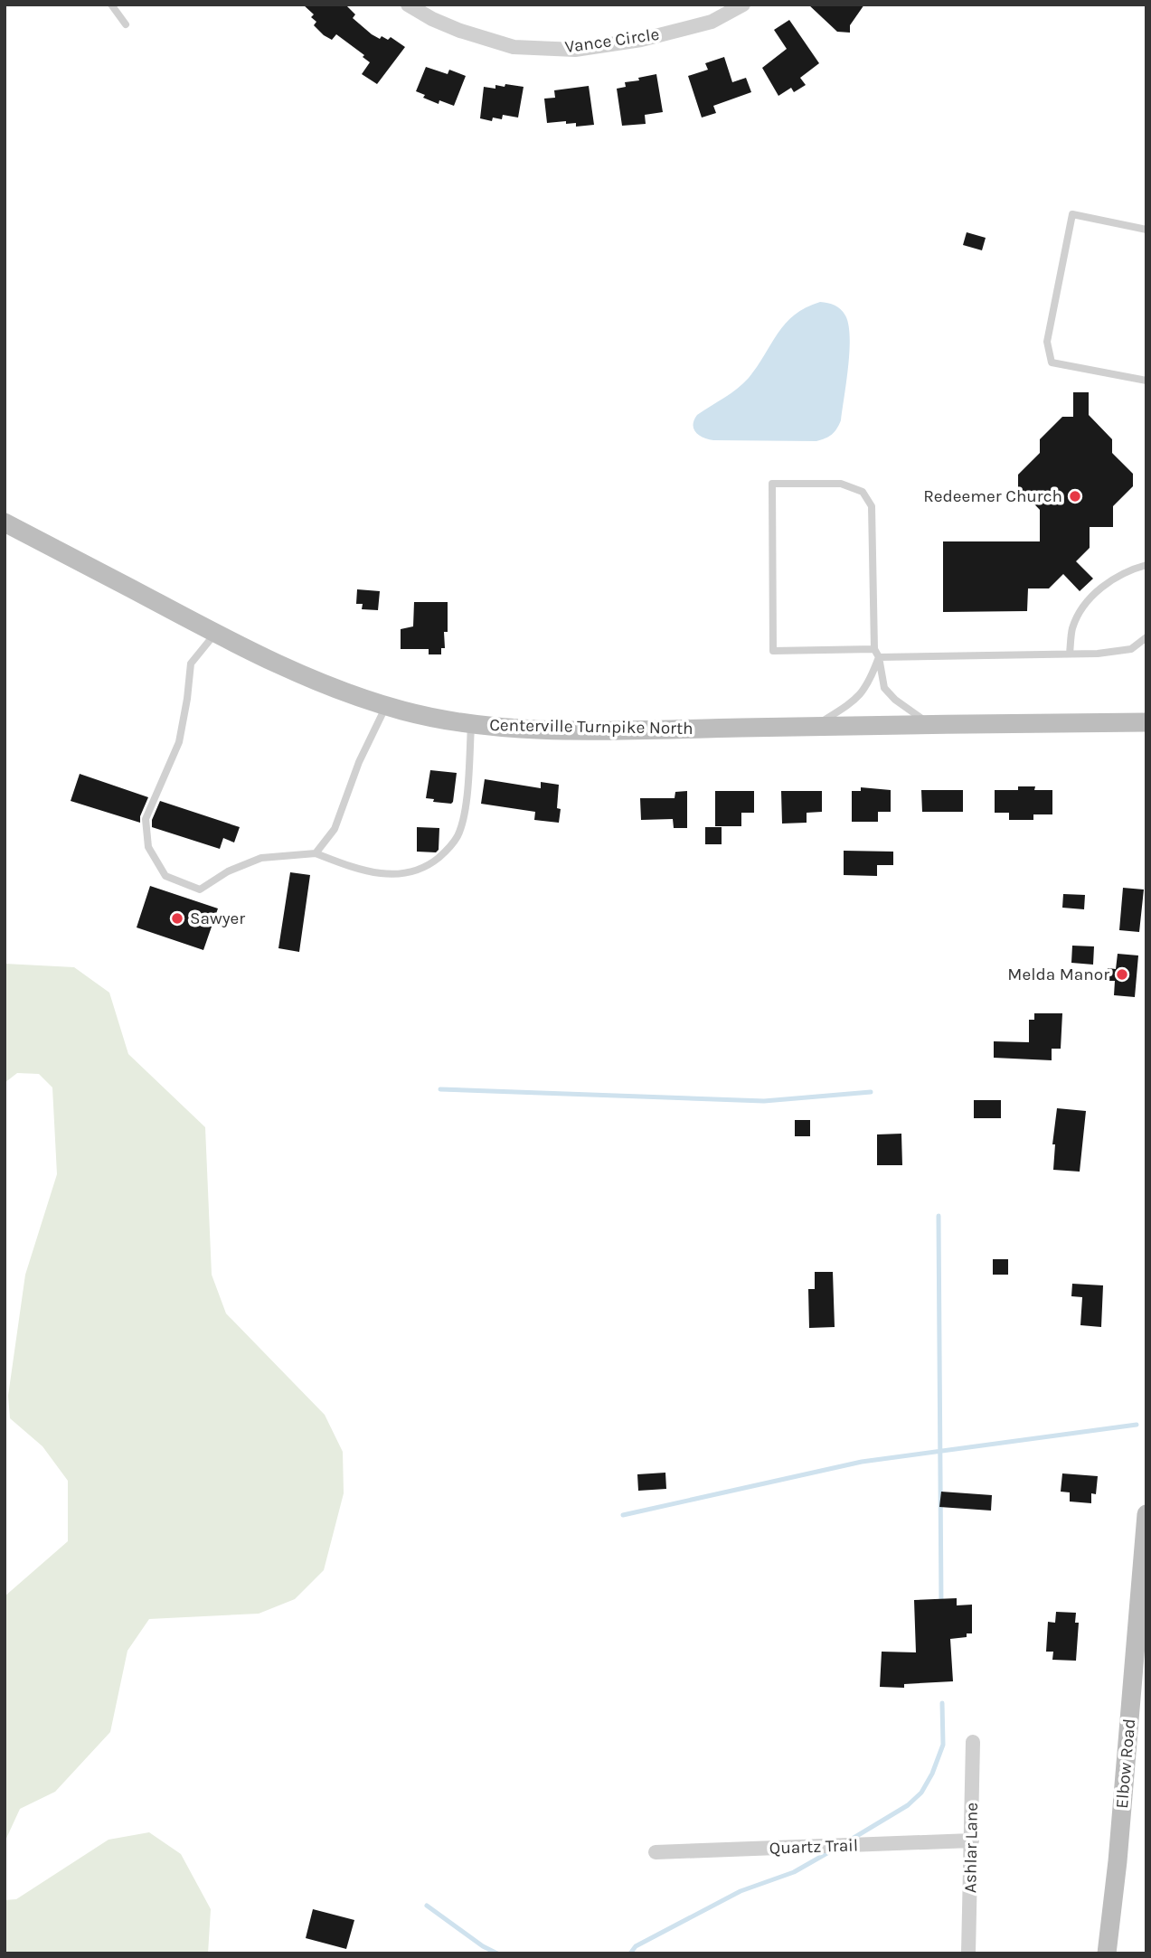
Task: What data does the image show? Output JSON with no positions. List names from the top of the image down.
{
  "streets": {
    "main road": ["Centerville Turnpike North", "Elbow Road"],
    "street": ["Vance Circle", "Quartz Trail", "Ashlar Lane"]
  },
  "crossings": [
    ["Quartz Trail", "Ashlar Lane"]
  ],
  "places": ["Redeemer Church", "Sawyer", "Melda Manor"]
}
